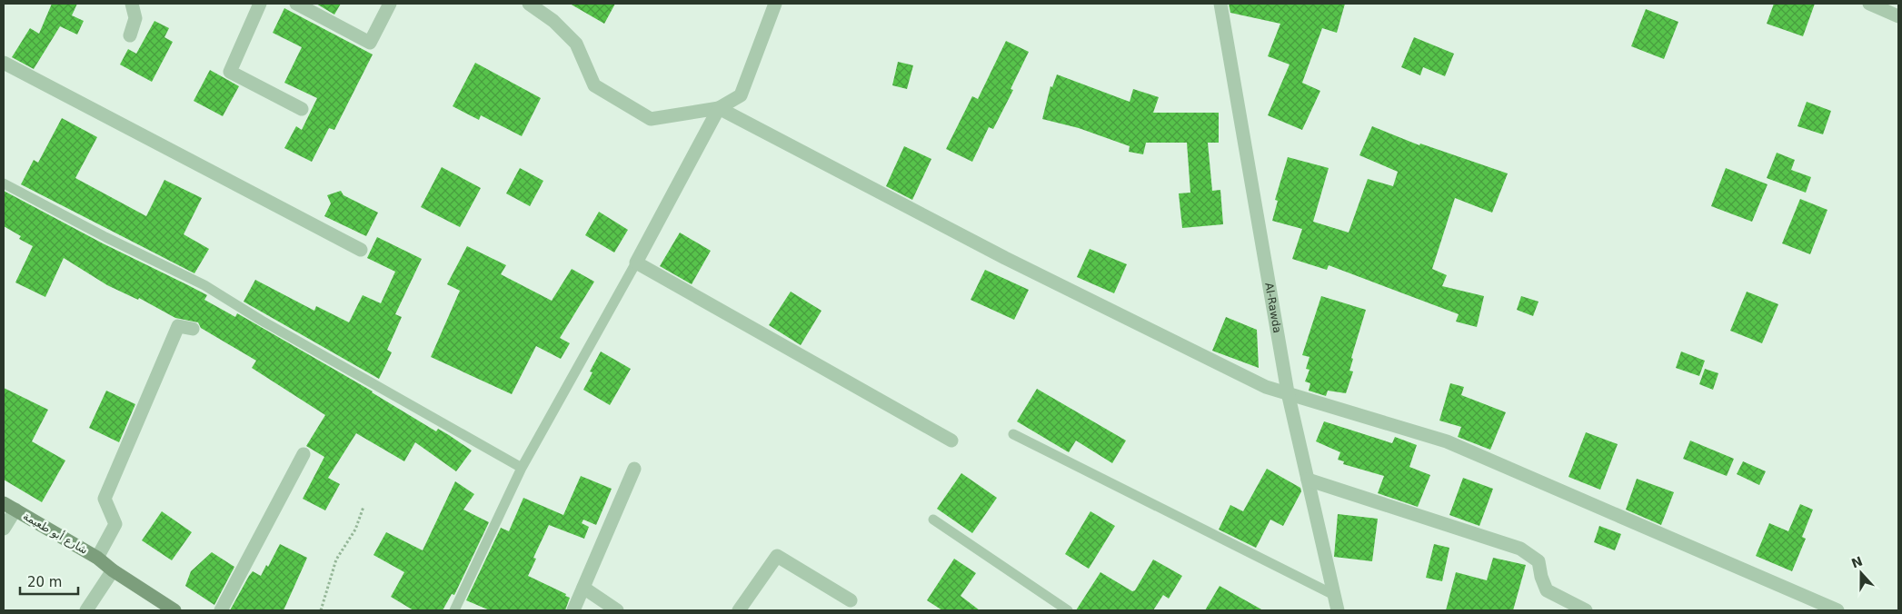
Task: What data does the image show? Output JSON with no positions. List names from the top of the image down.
{
  "streets": {
    "street": ["Al-Rawda", "شارع أبو طعيمة"]
  },
  "scale_bar": "20 m",
  "north": "top"
}
